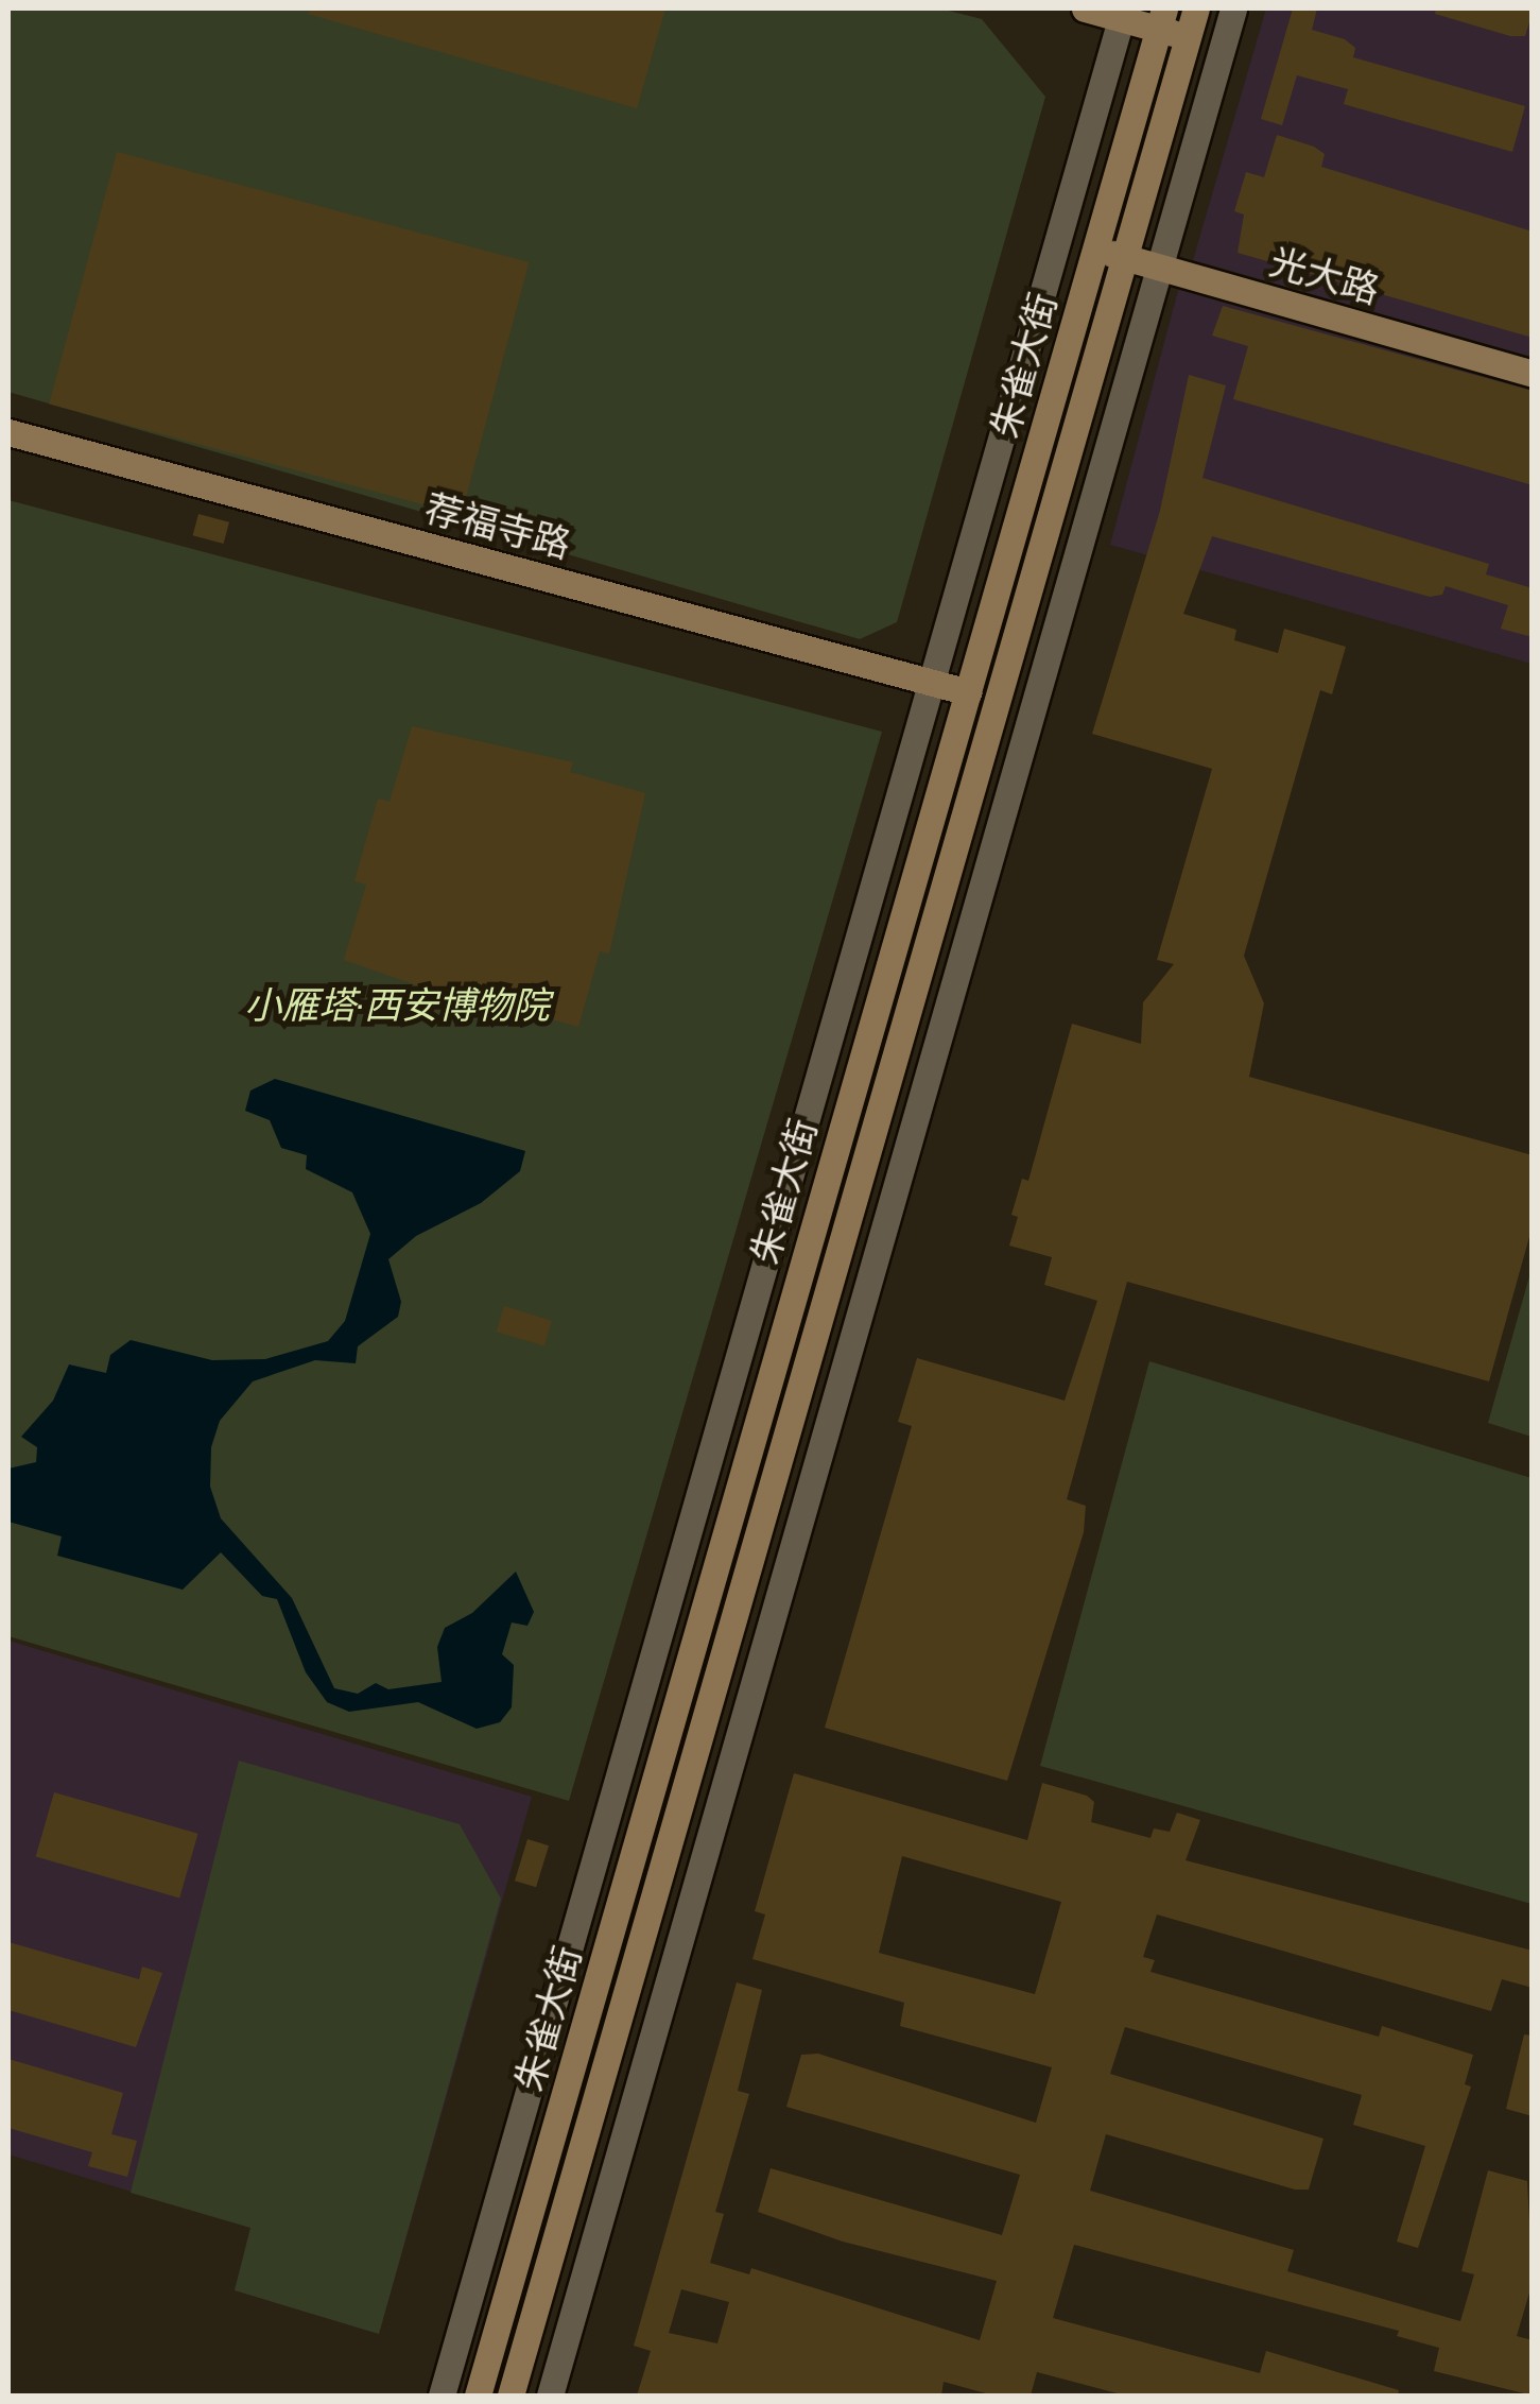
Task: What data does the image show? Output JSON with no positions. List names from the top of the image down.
{
  "streets": {
    "main road": ["光大路", "朱雀大街", "荐福寺路"]
  },
  "crossings": [
    ["光大路", "朱雀大街"],
    ["朱雀大街", "荐福寺路"]
  ],
  "parks": ["小雁塔·西安博物院"]
}
